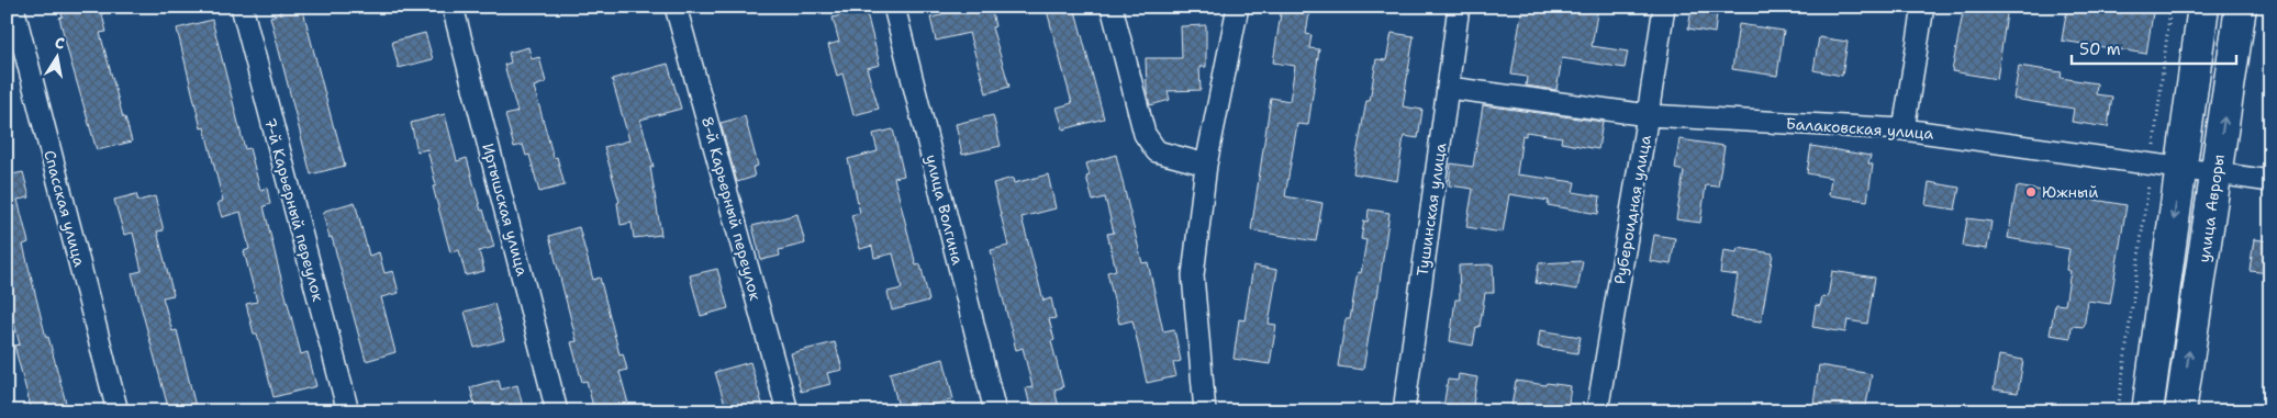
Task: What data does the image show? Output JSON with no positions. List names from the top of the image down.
{
  "streets": {
    "main road": ["улица Авроры"],
    "street": [
      "Балаковская улица",
      "Спасская улица",
      "8-й Карьерный переулок",
      "7-й Карьерный переулок",
      "Иртышская улица",
      "улица Волгина",
      "Тушинская улица",
      "Рубероидная улица"
    ]
  },
  "crossings": [
    ["Балаковская улица", "улица Авроры"],
    ["Балаковская улица", "Тушинская улица"],
    ["Балаковская улица", "Рубероидная улица"]
  ],
  "places": ["Южный"],
  "scale_bar": "50 m",
  "north": "top"
}
